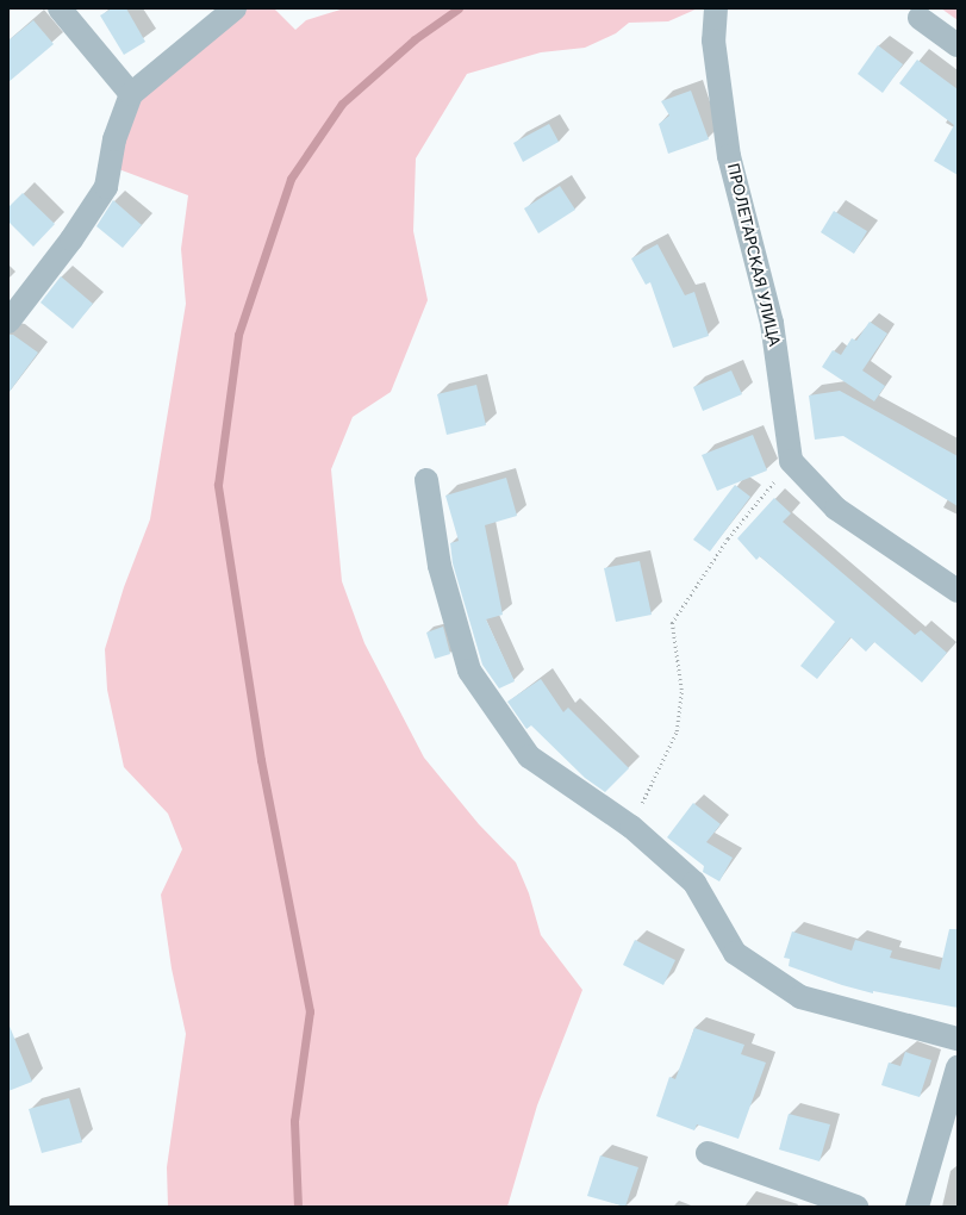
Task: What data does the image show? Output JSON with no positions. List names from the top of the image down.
{
  "streets": {
    "street": ["ПРОЛЕТАРСКАЯ УЛИЦА"]
  }
}
